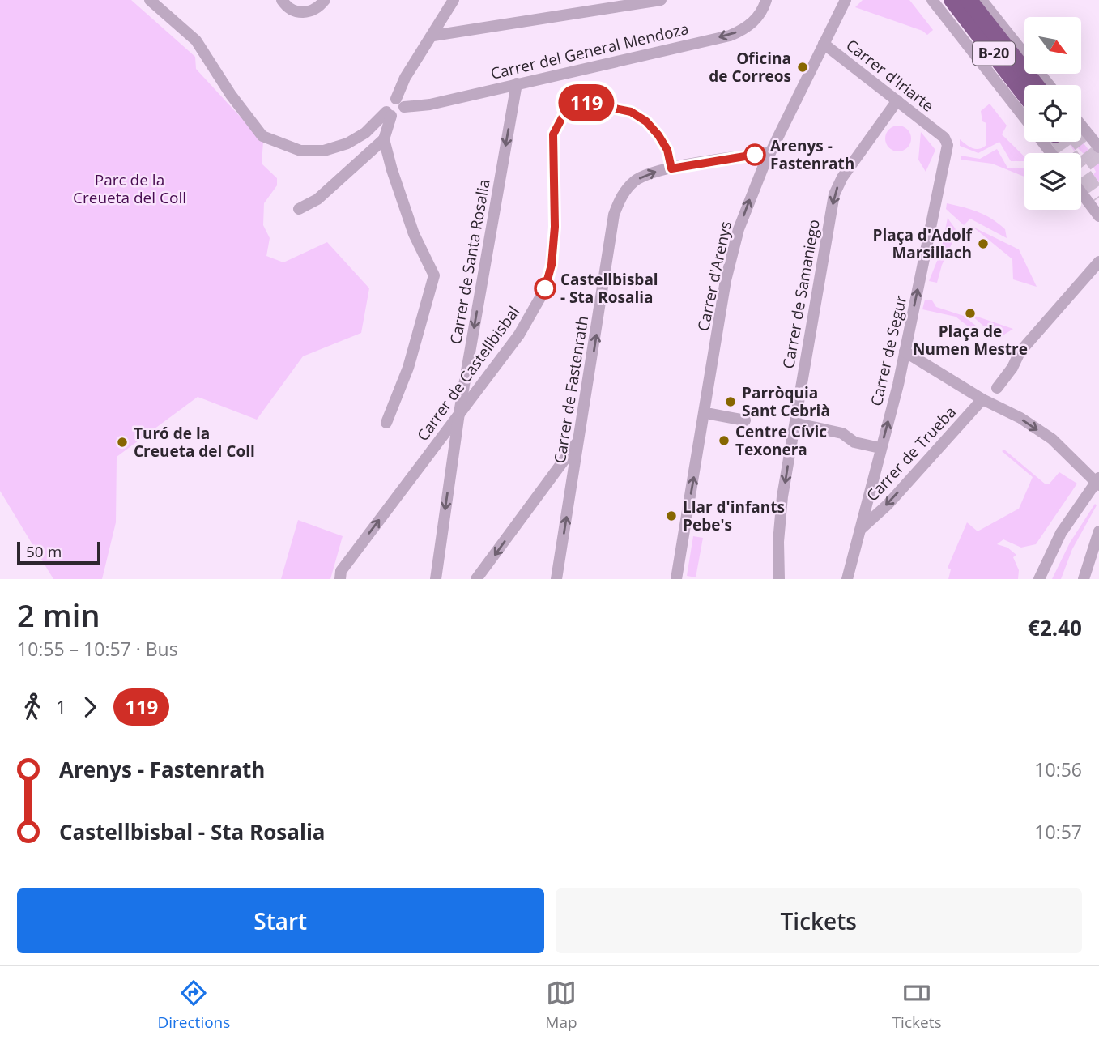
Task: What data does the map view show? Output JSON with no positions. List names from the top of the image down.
{
  "streets": {
    "highway": ["B-20"],
    "street": [
      "Carrer del General Mendoza",
      "Carrer d'Iriarte",
      "Carrer de Santa Rosalia",
      "Carrer d'Arenys",
      "Carrer de Samaniego",
      "Carrer de Segur",
      "Carrer de Castellbisbal",
      "Carrer de Fastenrath",
      "Carrer de Trueba"
    ]
  },
  "crossings": [
    ["Carrer del General Mendoza", "Carrer de Santa Rosalia"],
    ["Carrer d'Iriarte", "Carrer d'Arenys"],
    ["Carrer d'Iriarte", "Carrer de Samaniego"],
    ["Carrer d'Iriarte", "Carrer de Segur"],
    ["Carrer de Santa Rosalia", "Carrer de Castellbisbal"],
    ["Carrer d'Arenys", "Carrer de Fastenrath"],
    ["Carrer de Segur", "Carrer de Trueba"],
    ["Carrer de Castellbisbal", "Carrer de Fastenrath"]
  ],
  "one_way": [
    "Carrer d'Arenys",
    "Carrer de Samaniego",
    "Carrer de Segur",
    "Carrer de Trueba"
  ],
  "parks": ["Parc de la Creueta del Coll"],
  "places": [
    "Oficina de Correos",
    "Arenys - Fastenrath",
    "Plaça d'Adolf Marsillach",
    "Castellbisbal - Sta Rosalia",
    "Plaça de Numen Mestre",
    "Parròquia Sant Cebrià",
    "Centre Cívic Texonera",
    "Turó de la Creueta del Coll",
    "Llar d'infants Pebe's"
  ],
  "lines": ["bus line 119"],
  "scale_bar": "50 m",
  "north": "bottom right",
  "page": {
    "on_map": "119",
    "scale": "50 m",
    "heading": ["2 min", "10:55 – 10:57 · Bus", "€2.40"],
    "legs": ["1", "119"],
    "list": [
      {
        "name": "Arenys - Fastenrath",
        "value": "10:56"
      },
      {
        "name": "Castellbisbal - Sta Rosalia",
        "value": "10:57"
      }
    ],
    "buttons": ["Start", "Tickets"],
    "tabs": ["Directions", "Map", "Tickets"]
  }
}
